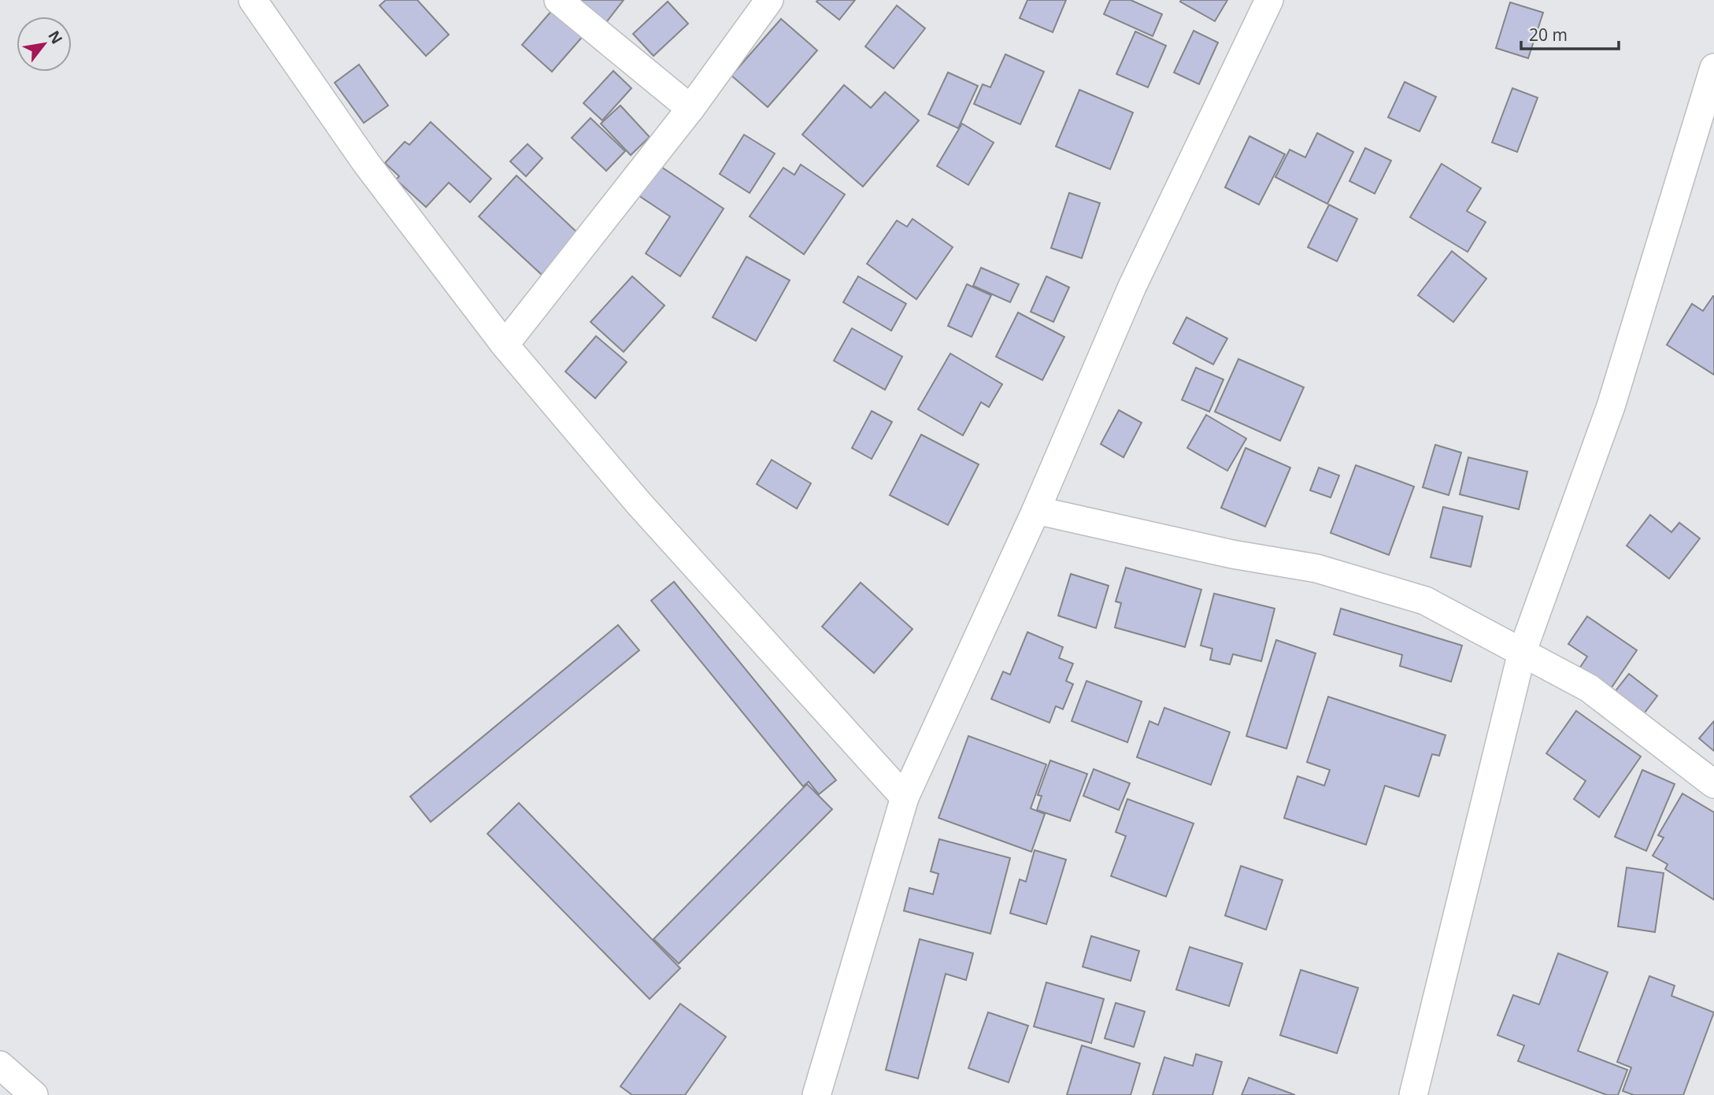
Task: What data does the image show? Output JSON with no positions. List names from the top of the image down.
{
  "scale_bar": "20 m",
  "north": "top right"
}
